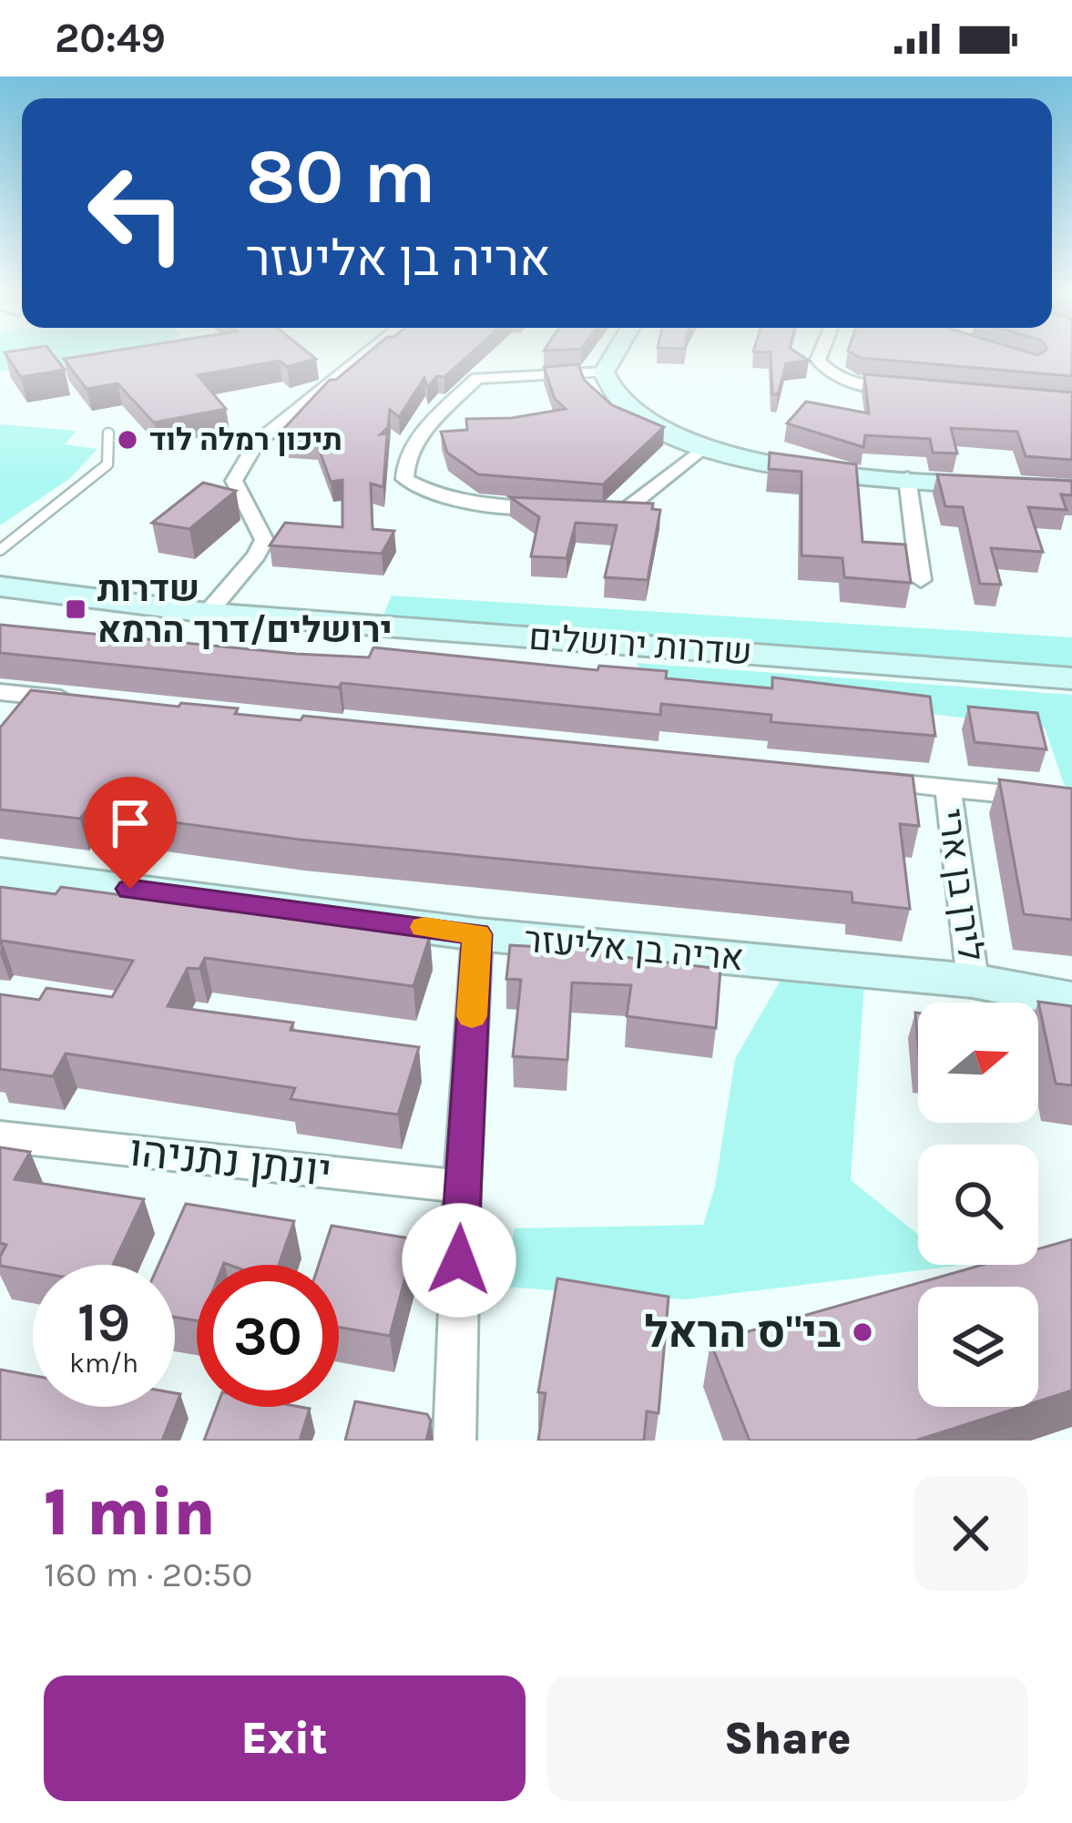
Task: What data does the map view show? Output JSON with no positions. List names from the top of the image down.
{
  "streets": {
    "street": [
      "שדרות ירושלים",
      "לירן בן ארי",
      "אריה בן אליעזר",
      "יונתן נתניהו"
    ]
  },
  "crossings": [
    ["לירן בן ארי", "אריה בן אליעזר"]
  ],
  "places": {
    "other": ["תיכון רמלה לוד", "בי\"ס הראל"],
    "transit": ["שדרות ירושלים/דרך הרמא"]
  },
  "north": "right",
  "page": {
    "status": "20:49",
    "turn": ["80 m", "אריה בן אליעזר"],
    "speed": "19 km/h",
    "limit": "30",
    "heading": ["1 min", "160 m · 20:50"],
    "buttons": ["Exit", "Share"]
  }
}
